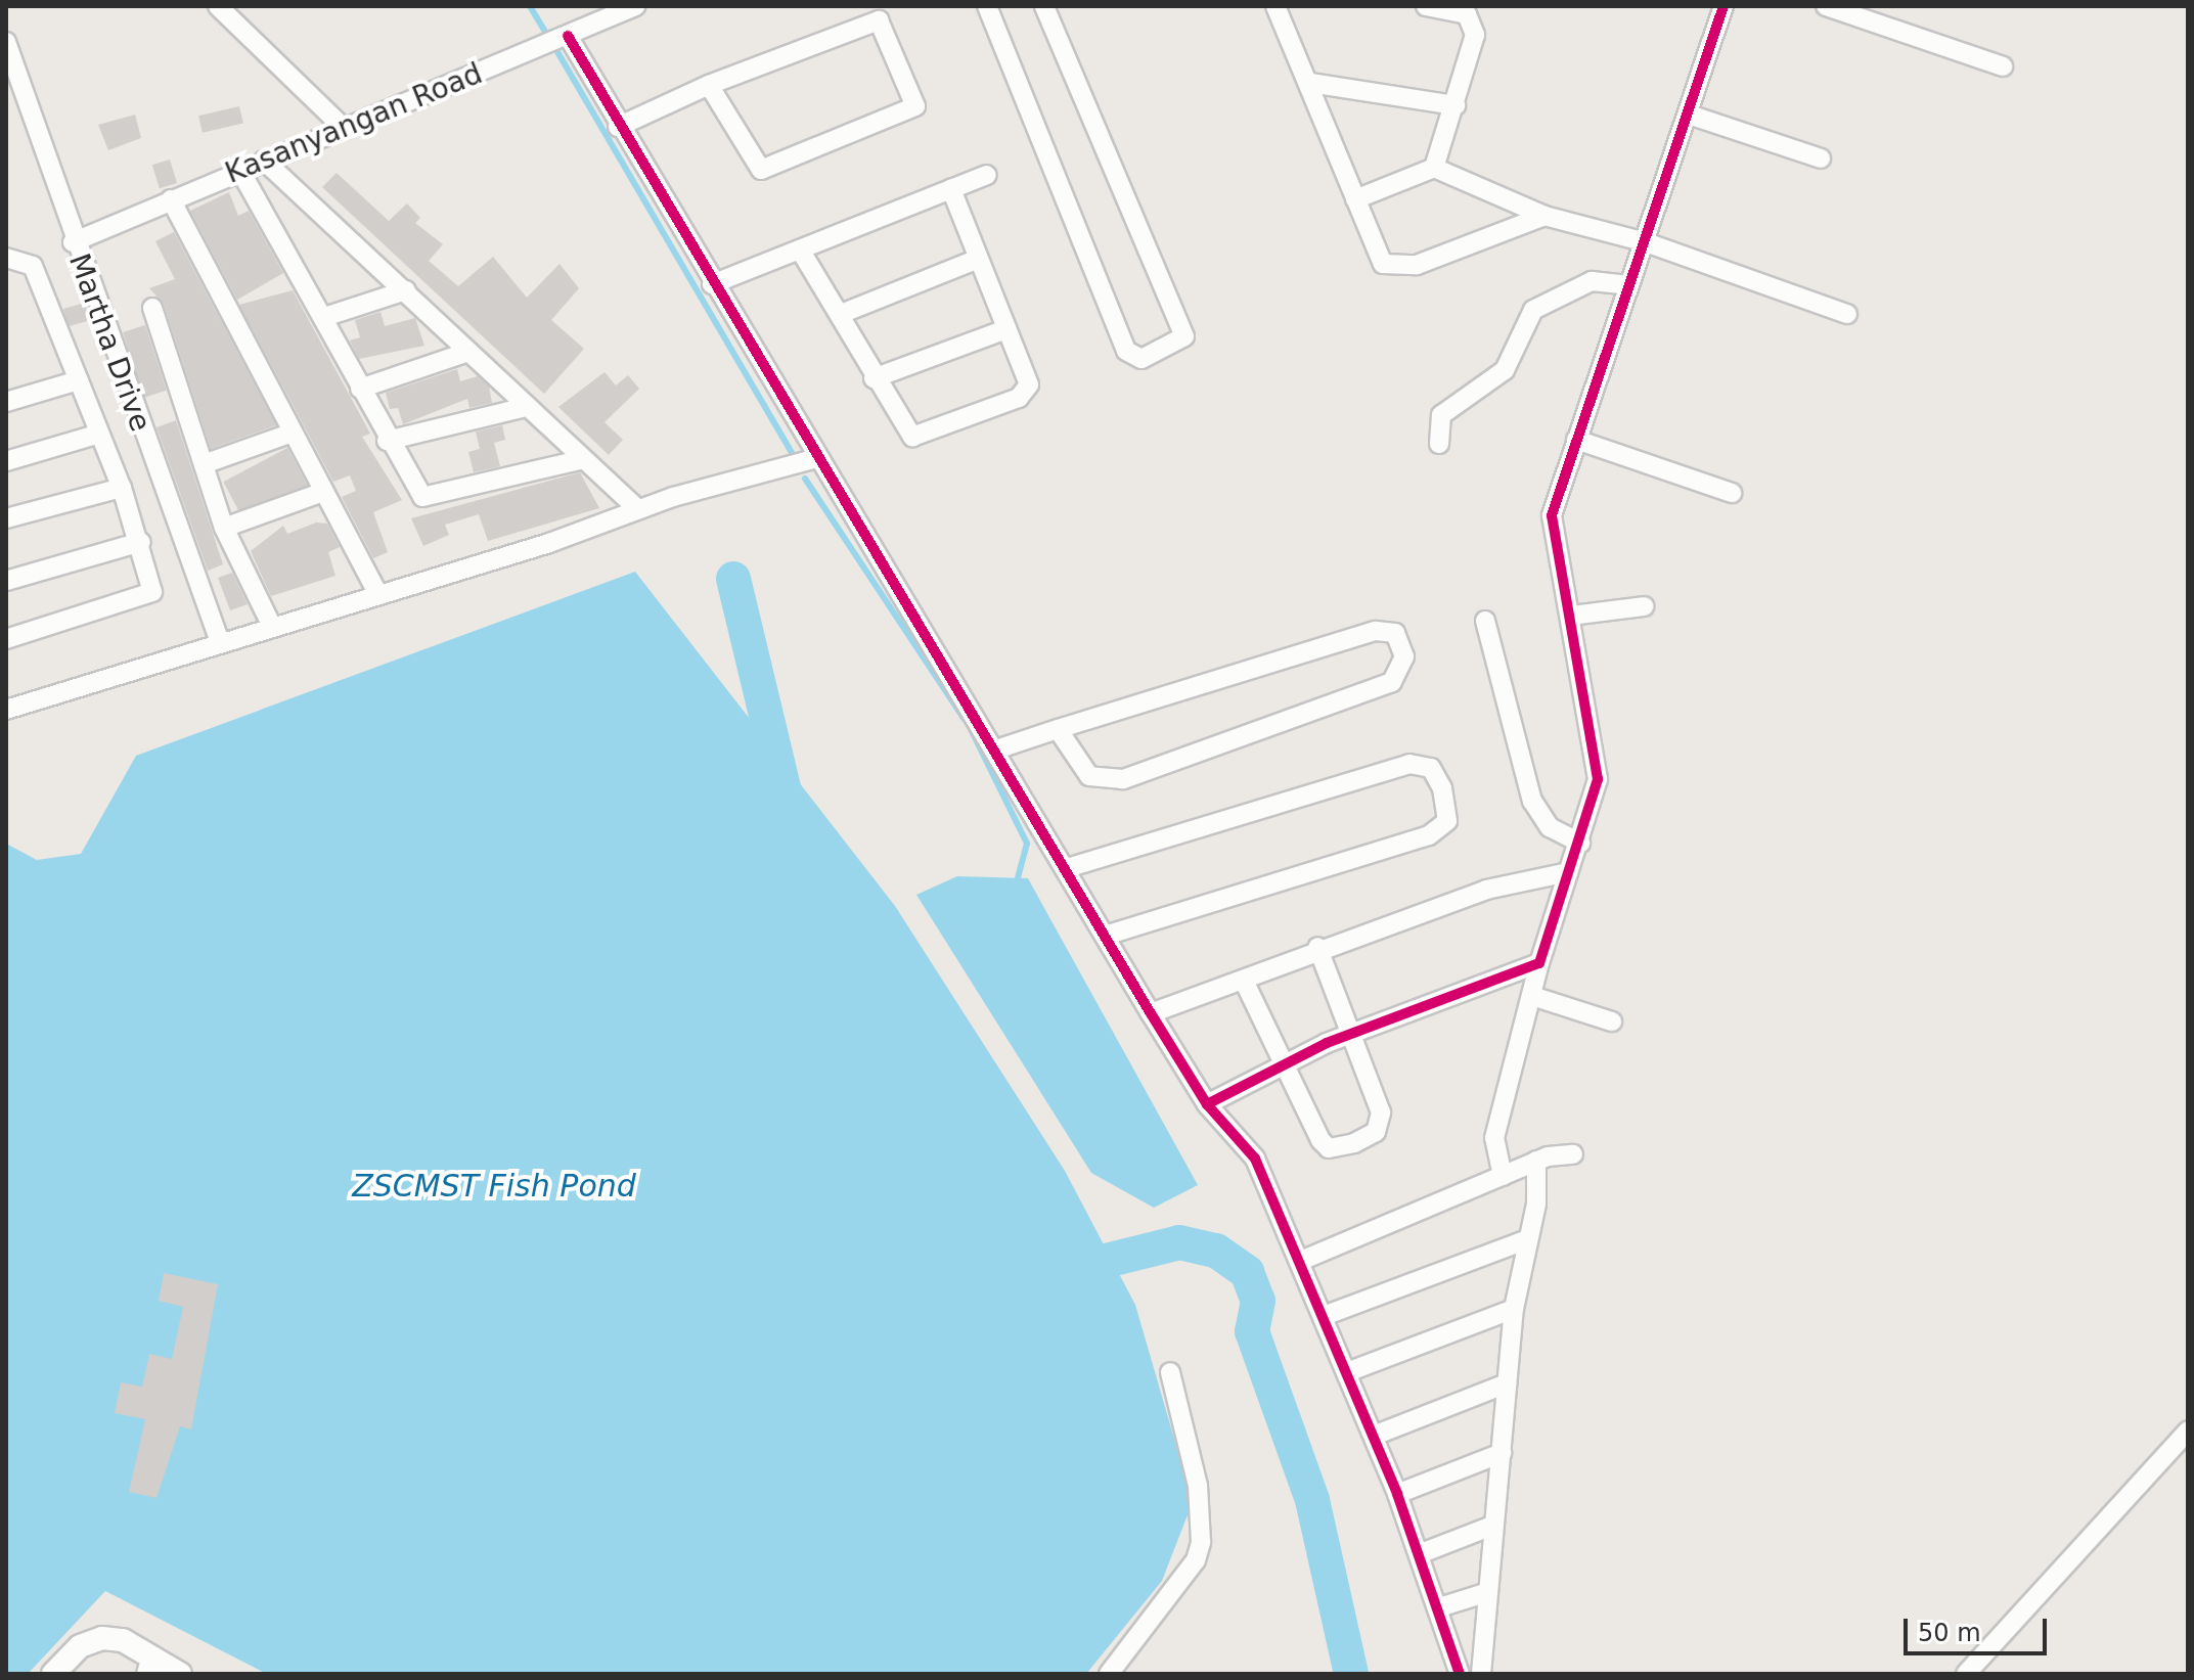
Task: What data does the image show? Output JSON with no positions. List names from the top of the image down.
{
  "streets": {
    "street": ["Kasanyangan Road", "Martha Drive"]
  },
  "crossings": [
    ["Kasanyangan Road", "Martha Drive"]
  ],
  "water": ["ZSCMST Fish Pond"],
  "scale_bar": "50 m"
}
